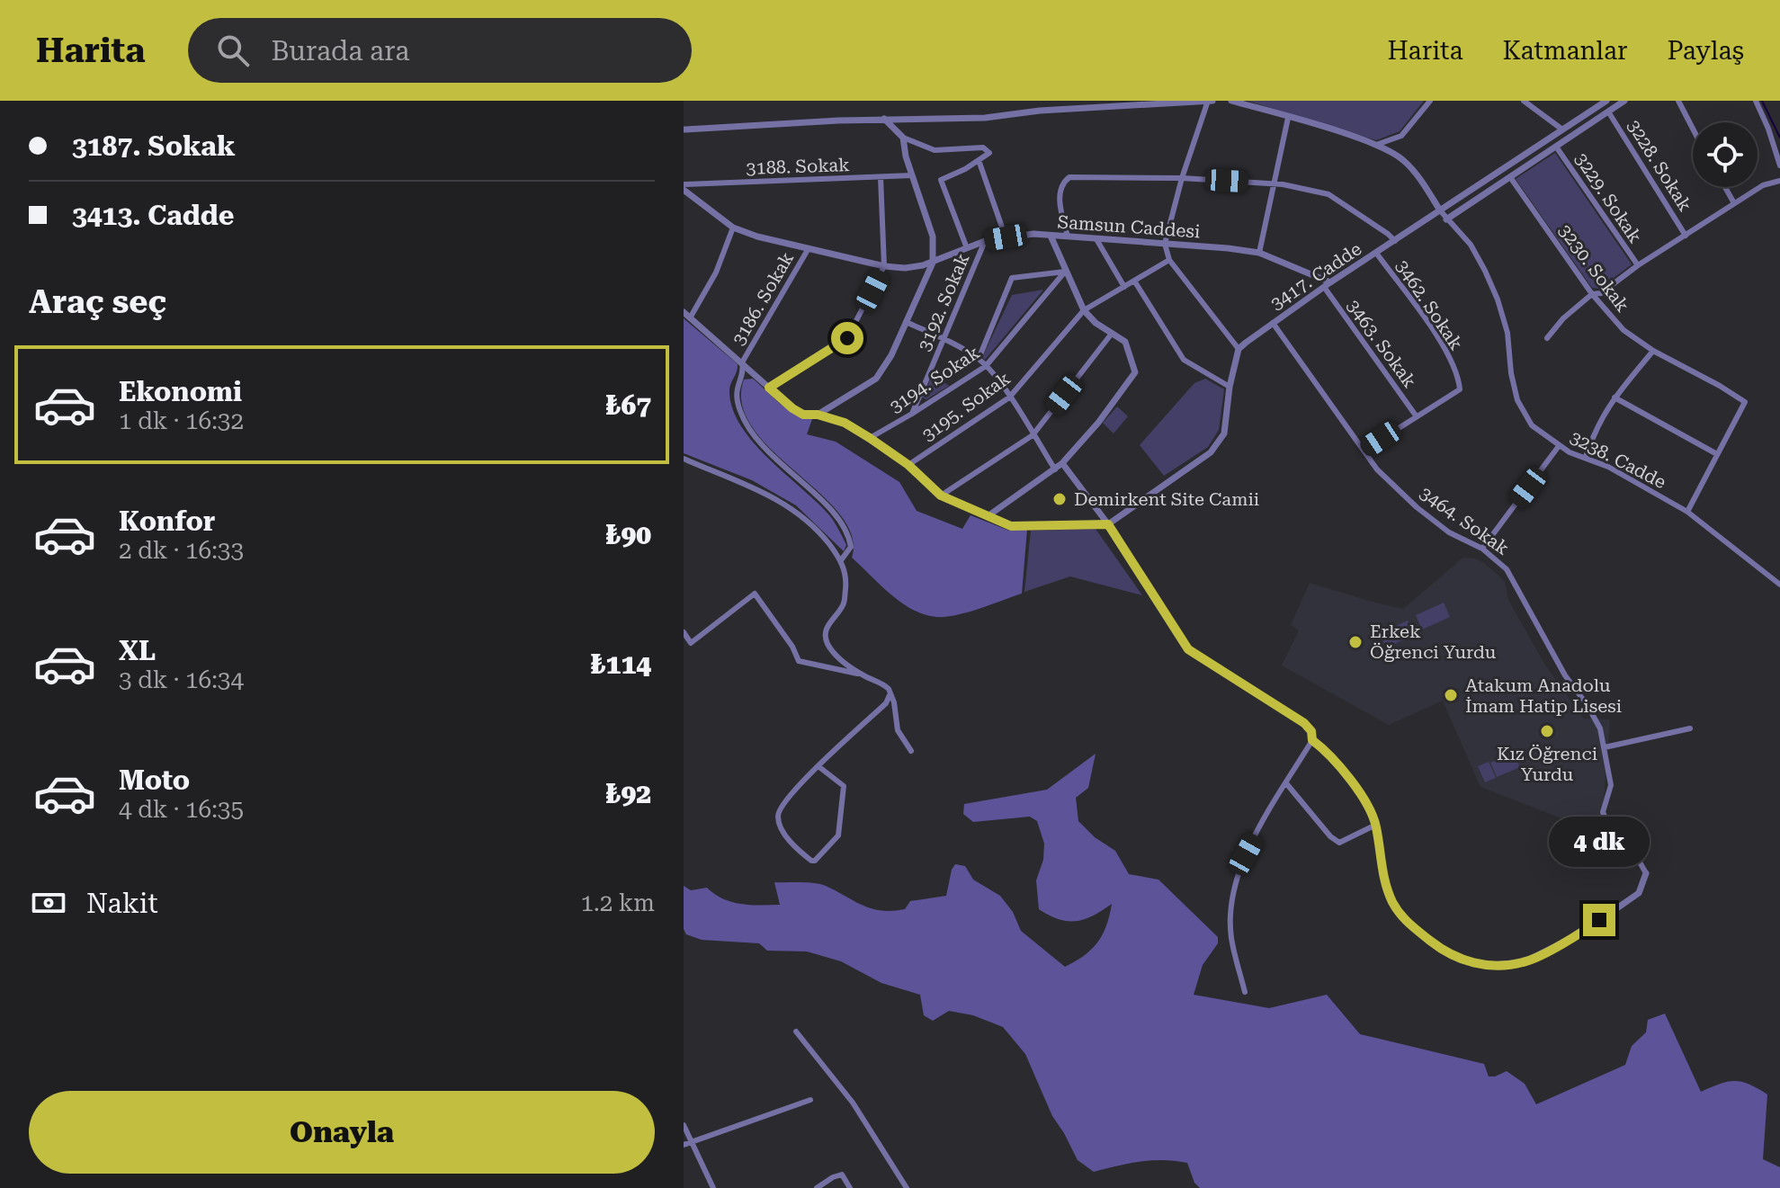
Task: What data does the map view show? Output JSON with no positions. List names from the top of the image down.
{
  "streets": {
    "street": [
      "3228. Sokak",
      "3188. Sokak",
      "3229. Sokak",
      "Samsun Caddesi",
      "3230. Sokak",
      "3417. Cadde",
      "3186. Sokak",
      "3192. Sokak",
      "3462. Sokak",
      "3463. Sokak",
      "3194. Sokak",
      "3195. Sokak",
      "3238. Cadde",
      "3464. Sokak"
    ]
  },
  "crossings": [
    ["3188. Sokak", "Samsun Caddesi"],
    ["Samsun Caddesi", "3417. Cadde"],
    ["Samsun Caddesi", "3186. Sokak"],
    ["Samsun Caddesi", "3192. Sokak"],
    ["Samsun Caddesi", "3463. Sokak"],
    ["3417. Cadde", "3462. Sokak"],
    ["3417. Cadde", "3463. Sokak"],
    ["3417. Cadde", "3238. Cadde"],
    ["3417. Cadde", "3464. Sokak"],
    ["3192. Sokak", "3194. Sokak"],
    ["3462. Sokak", "3463. Sokak"],
    ["3462. Sokak", "3464. Sokak"]
  ],
  "places": [
    "Demirkent Site Camii",
    "Erkek Öğrenci Yurdu",
    "Atakum Anadolu İmam Hatip Lisesi",
    "Kız Öğrenci Yurdu"
  ],
  "page": {
    "header": "Harita",
    "search": "Burada ara",
    "nav": ["Harita", "Katmanlar", "Paylaş"],
    "banner": ["3187. Sokak", "3413. Cadde"],
    "heading": "Araç seç",
    "list": [
      {
        "name": "Ekonomi",
        "note": "1 dk · 16:32",
        "value": "₺67"
      },
      {
        "name": "Konfor",
        "note": "2 dk · 16:33",
        "value": "₺90"
      },
      {
        "name": "XL",
        "note": "3 dk · 16:34",
        "value": "₺114"
      },
      {
        "name": "Moto",
        "note": "4 dk · 16:35",
        "value": "₺92"
      }
    ],
    "bubble": "4 dk",
    "pay": ["Nakit", "1.2 km"],
    "buttons": "Onayla"
  }
}
